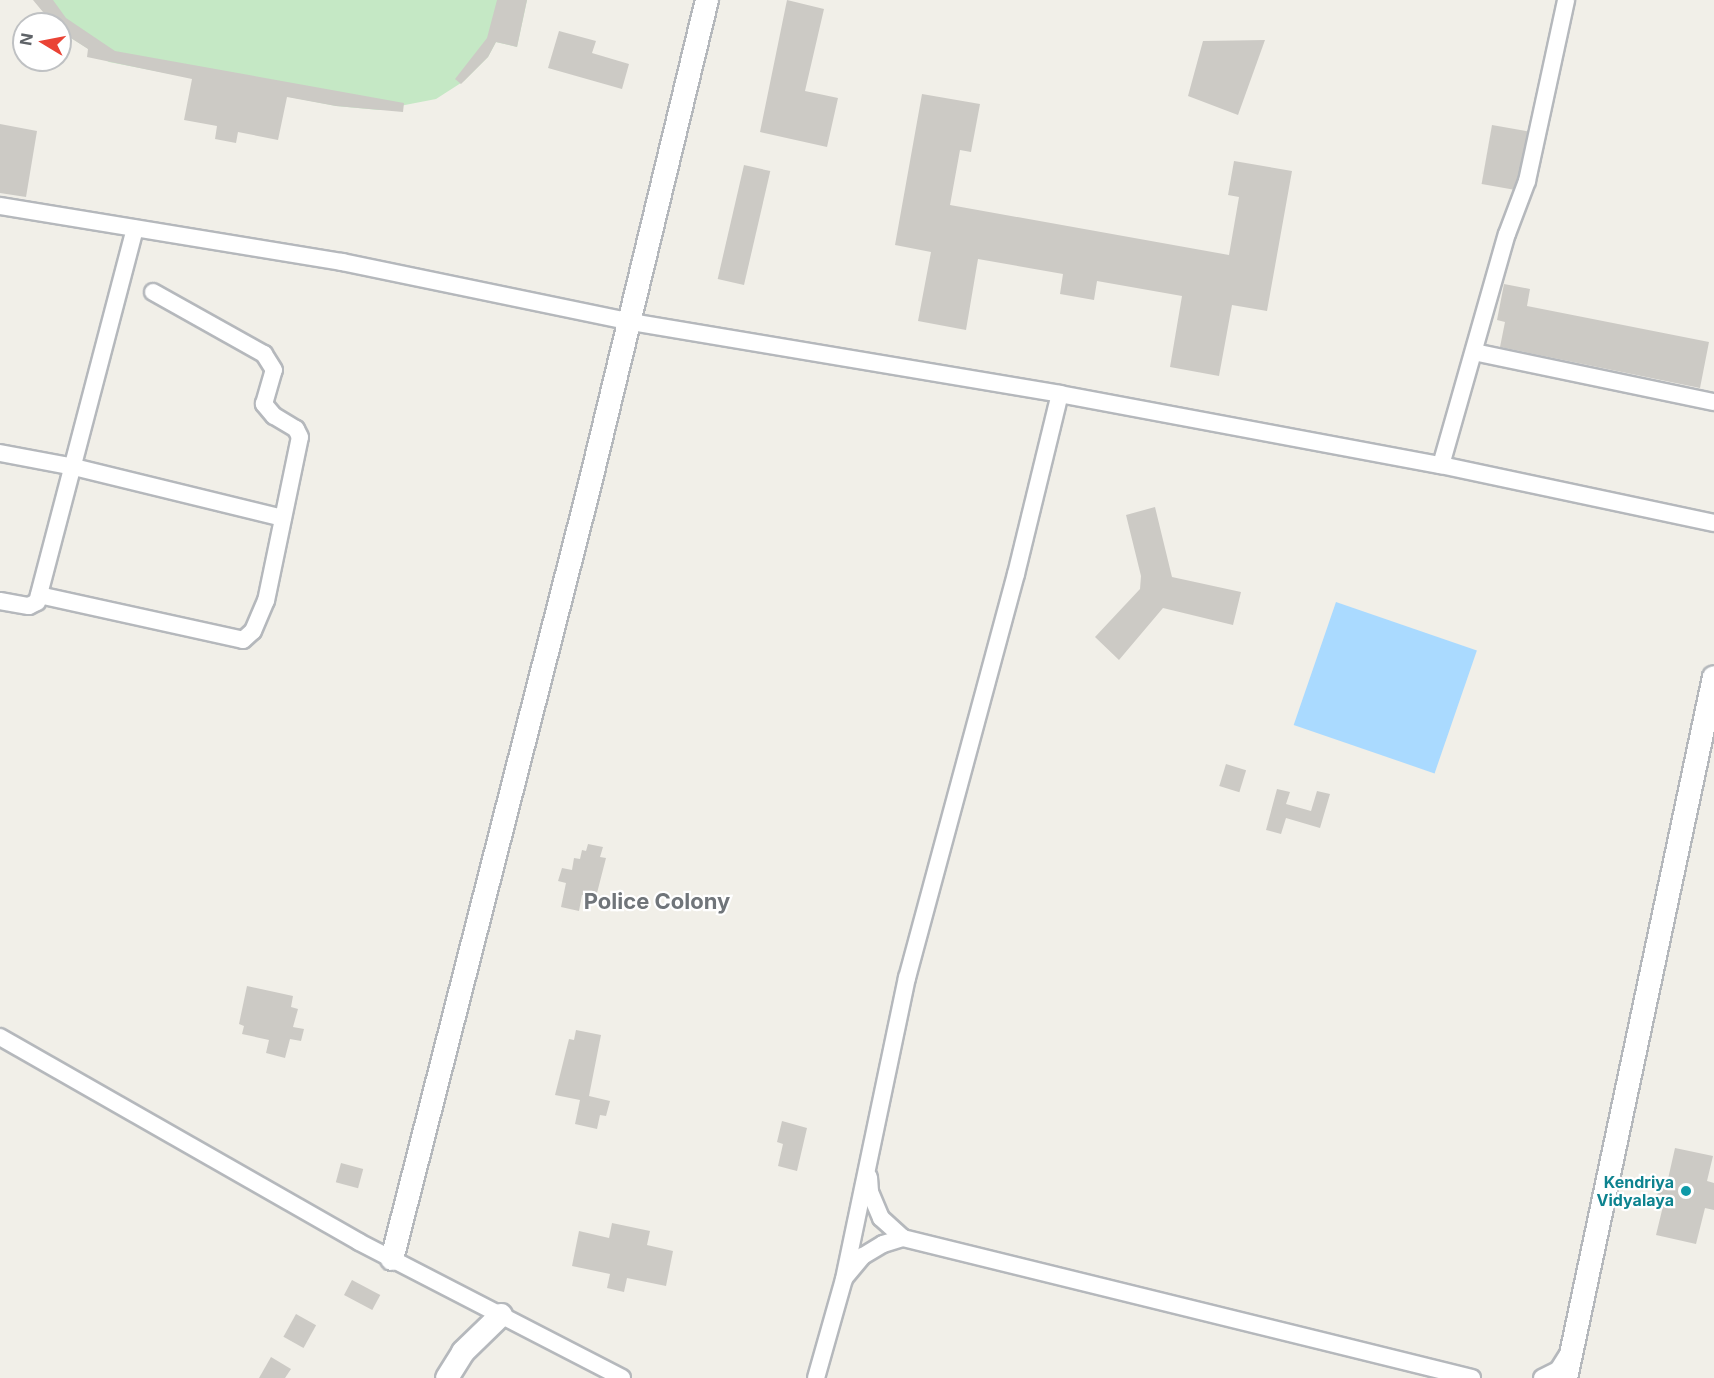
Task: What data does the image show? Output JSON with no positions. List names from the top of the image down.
{
  "districts": ["Police Colony"],
  "places": ["Kendriya Vidyalaya"],
  "north": "left"
}
